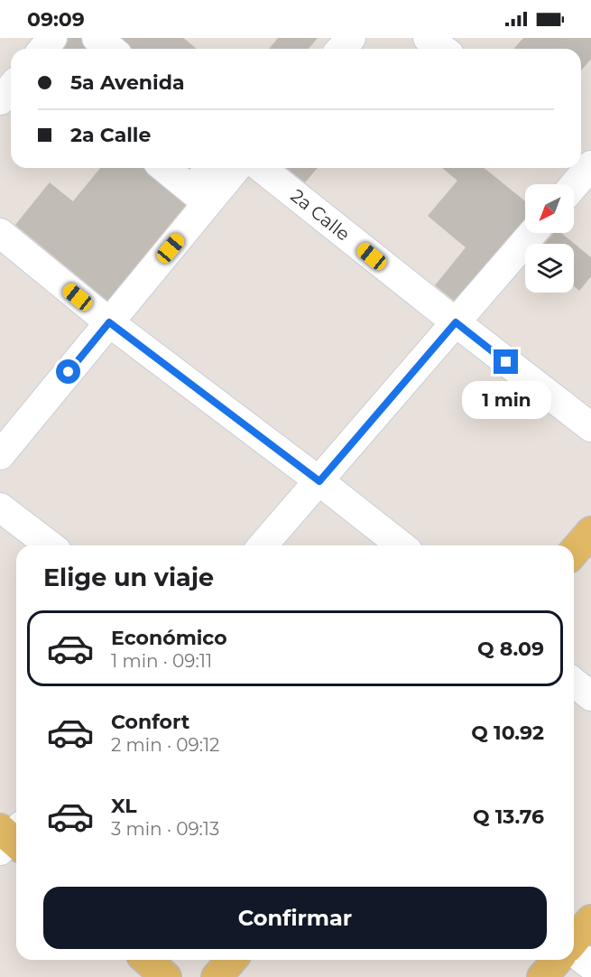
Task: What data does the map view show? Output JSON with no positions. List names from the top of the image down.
{
  "streets": {
    "street": ["2a Calle"]
  },
  "north": "bottom left",
  "page": {
    "status": "09:09",
    "banner": ["5a Avenida", "2a Calle"],
    "bubble": "1 min",
    "heading": "Elige un viaje",
    "list": [
      {
        "name": "Económico",
        "note": "1 min · 09:11",
        "value": "Q 8.09"
      },
      {
        "name": "Confort",
        "note": "2 min · 09:12",
        "value": "Q 10.92"
      },
      {
        "name": "XL",
        "note": "3 min · 09:13",
        "value": "Q 13.76"
      }
    ],
    "buttons": "Confirmar"
  }
}
